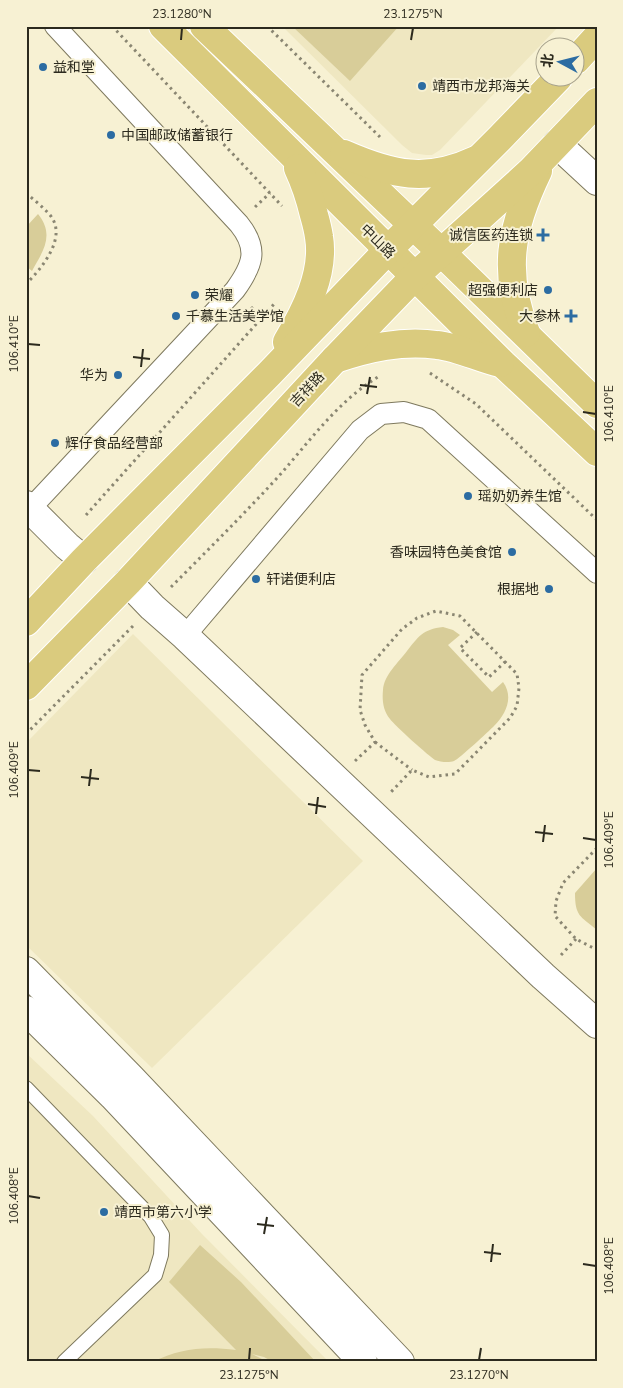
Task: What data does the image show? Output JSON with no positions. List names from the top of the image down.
{
  "streets": {
    "main road": ["中山路", "吉祥路"]
  },
  "crossings": [
    ["中山路", "吉祥路"]
  ],
  "places": {
    "other": [
      "益和堂",
      "靖西市龙邦海关",
      "中国邮政储蓄银行",
      "超强便利店",
      "荣耀",
      "千慕生活美学馆",
      "华为",
      "辉仔食品经营部",
      "瑶奶奶养生馆",
      "香味园特色美食馆",
      "轩诺便利店",
      "根据地",
      "靖西市第六小学"
    ],
    "health": ["诚信医药连锁", "大参林"]
  },
  "north": "left",
  "coordinates": [
    "23.1280°N",
    "23.1275°N",
    "106.410°E",
    "106.409°E",
    "106.408°E",
    "23.1270°N"
  ]
}
